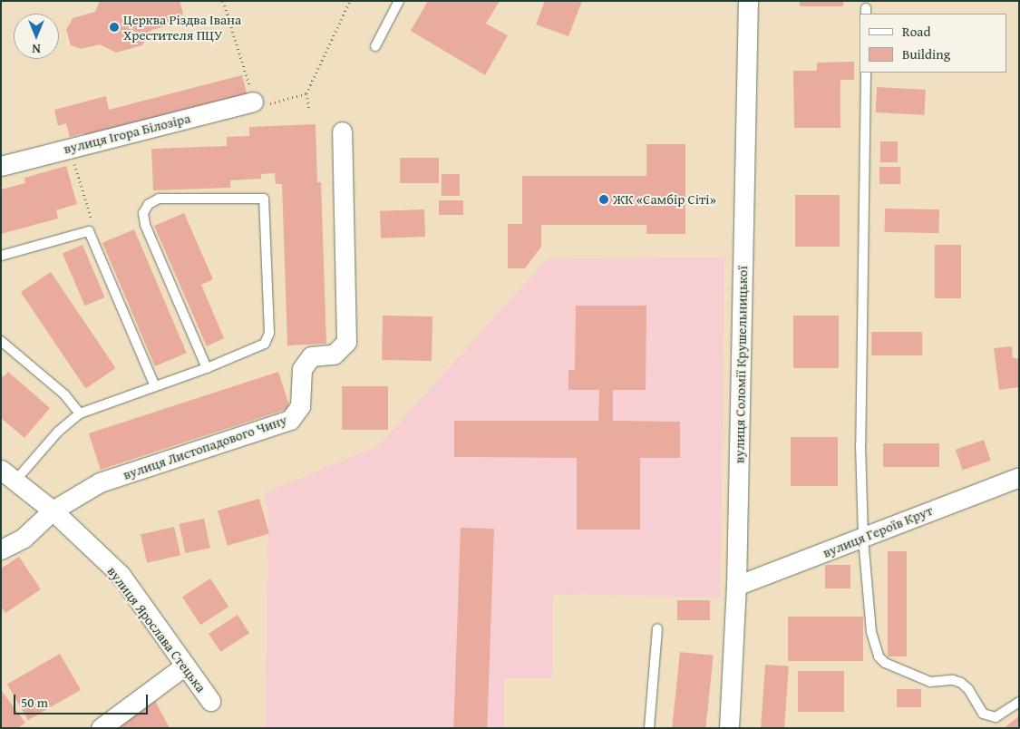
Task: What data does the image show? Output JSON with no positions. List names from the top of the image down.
{
  "streets": {
    "street": [
      "вулиця Ігора Білозіра",
      "вулиця Соломії Крушельницької",
      "вулиця Листопадового Чину",
      "вулиця Героїв Крут",
      "вулиця Ярослава Стецька"
    ]
  },
  "crossings": [
    ["вулиця Соломії Крушельницької", "вулиця Героїв Крут"],
    ["вулиця Листопадового Чину", "вулиця Ярослава Стецька"]
  ],
  "places": ["Церква Різдва Івана Хрестителя ПЦУ", "ЖК «Самбір Сіті»"],
  "legend": ["Road", "Building"],
  "scale_bar": "50 m",
  "north": "bottom"
}
